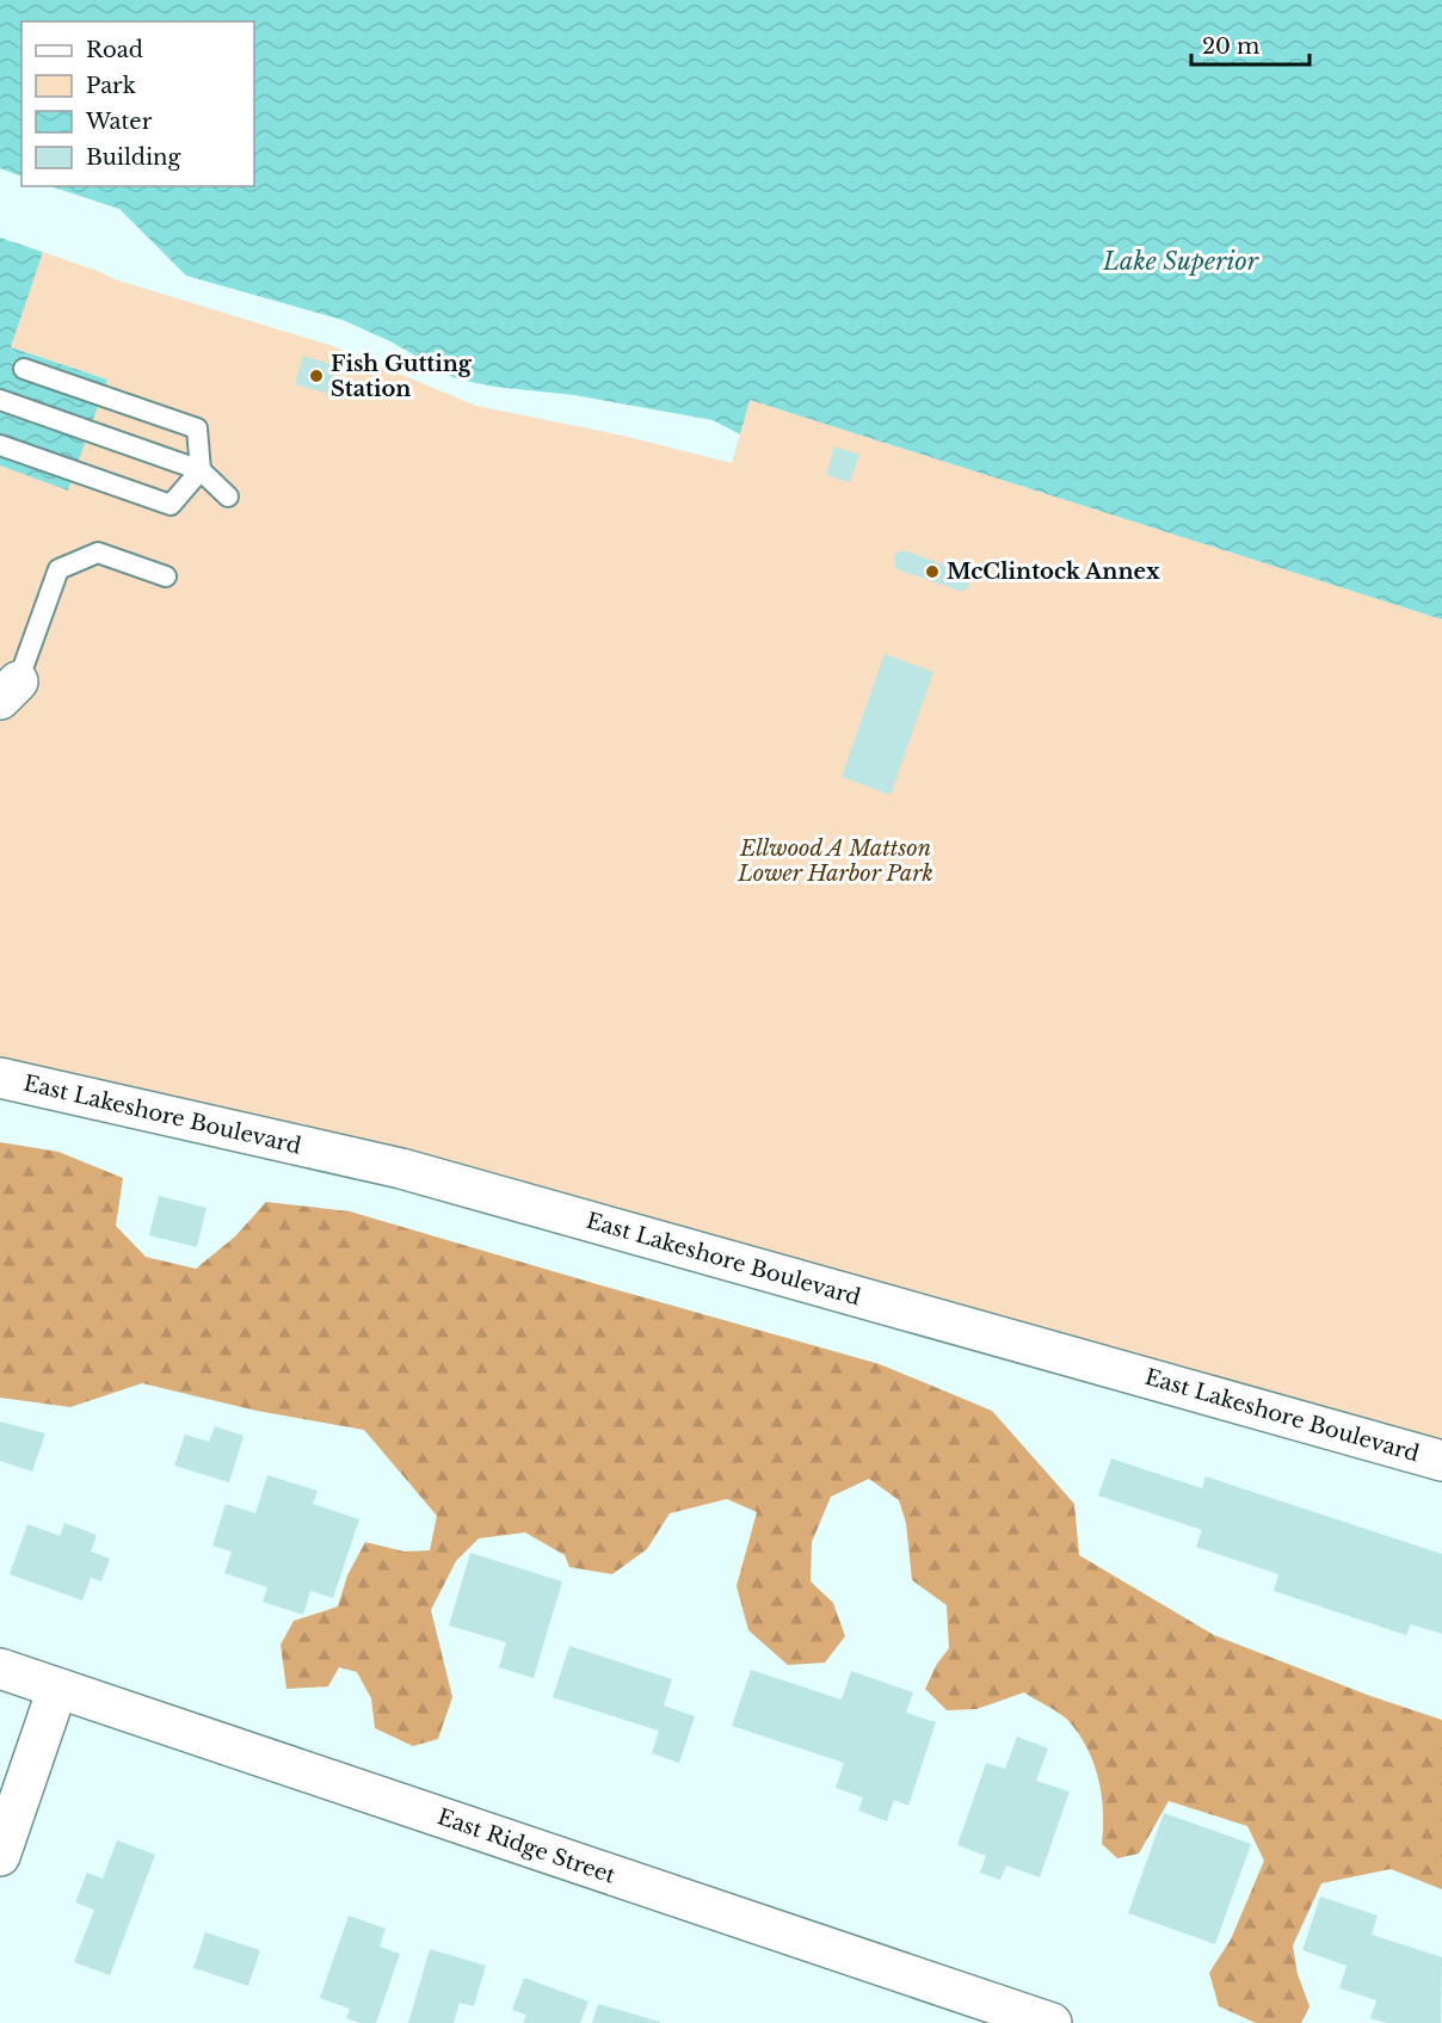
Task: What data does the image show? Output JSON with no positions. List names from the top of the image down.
{
  "streets": {
    "street": ["East Lakeshore Boulevard", "East Ridge Street"]
  },
  "water": ["Lake Superior"],
  "parks": ["Ellwood A Mattson Lower Harbor Park"],
  "places": ["Fish Gutting Station", "McClintock Annex"],
  "legend": [
    "Road",
    "Park",
    "Water",
    "Building"
  ],
  "scale_bar": "20 m"
}
